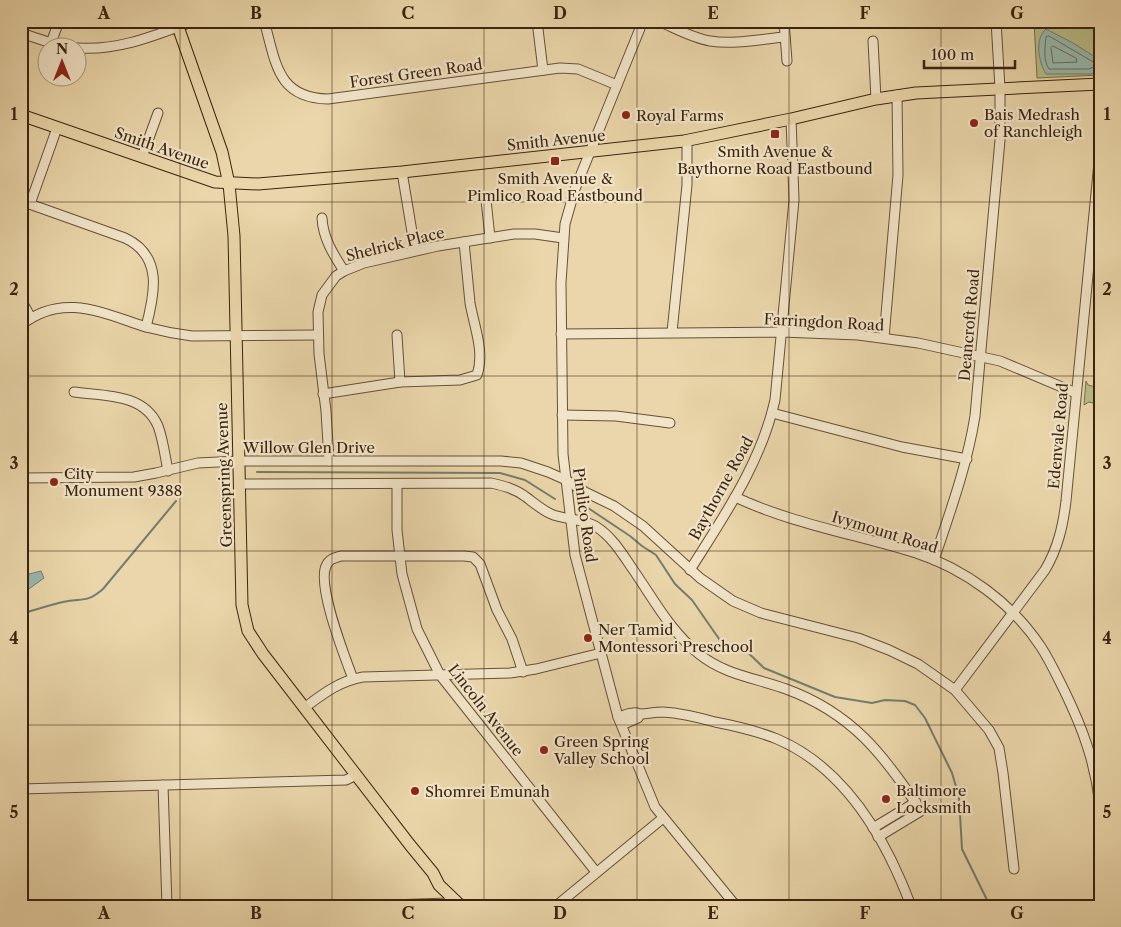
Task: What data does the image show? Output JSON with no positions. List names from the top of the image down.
{
  "streets": {
    "main road": ["Smith Avenue", "Greenspring Avenue"],
    "street": [
      "Forest Green Road",
      "Shelrick Place",
      "Farringdon Road",
      "Deancroft Road",
      "Edenvale Road",
      "Willow Glen Drive",
      "Baythorne Road",
      "Pimlico Road",
      "Ivymount Road",
      "Lincoln Avenue"
    ]
  },
  "crossings": [
    ["Forest Green Road", "Pimlico Road"],
    ["Smith Avenue", "Deancroft Road"],
    ["Smith Avenue", "Greenspring Avenue"],
    ["Smith Avenue", "Baythorne Road"],
    ["Smith Avenue", "Pimlico Road"],
    ["Shelrick Place", "Willow Glen Drive"],
    ["Shelrick Place", "Pimlico Road"],
    ["Farringdon Road", "Deancroft Road"],
    ["Farringdon Road", "Edenvale Road"],
    ["Farringdon Road", "Baythorne Road"],
    ["Farringdon Road", "Pimlico Road"],
    ["Deancroft Road", "Ivymount Road"],
    ["Edenvale Road", "Willow Glen Drive"],
    ["Edenvale Road", "Ivymount Road"],
    ["Willow Glen Drive", "Greenspring Avenue"],
    ["Willow Glen Drive", "Baythorne Road"],
    ["Willow Glen Drive", "Pimlico Road"],
    ["Baythorne Road", "Ivymount Road"]
  ],
  "places": {
    "other": [
      "Royal Farms",
      "Bais Medrash of Ranchleigh",
      "City Monument 9388",
      "Ner Tamid Montessori Preschool",
      "Green Spring Valley School",
      "Shomrei Emunah",
      "Baltimore Locksmith"
    ],
    "transit": ["Smith Avenue & Baythorne Road Eastbound", "Smith Avenue & Pimlico Road Eastbound"]
  },
  "scale_bar": "100 m",
  "north": "top",
  "grid": {
    "columns": [
      "A",
      "B",
      "C",
      "D",
      "E",
      "F",
      "G"
    ],
    "rows": [
      "1",
      "2",
      "3",
      "4",
      "5"
    ]
  }
}
